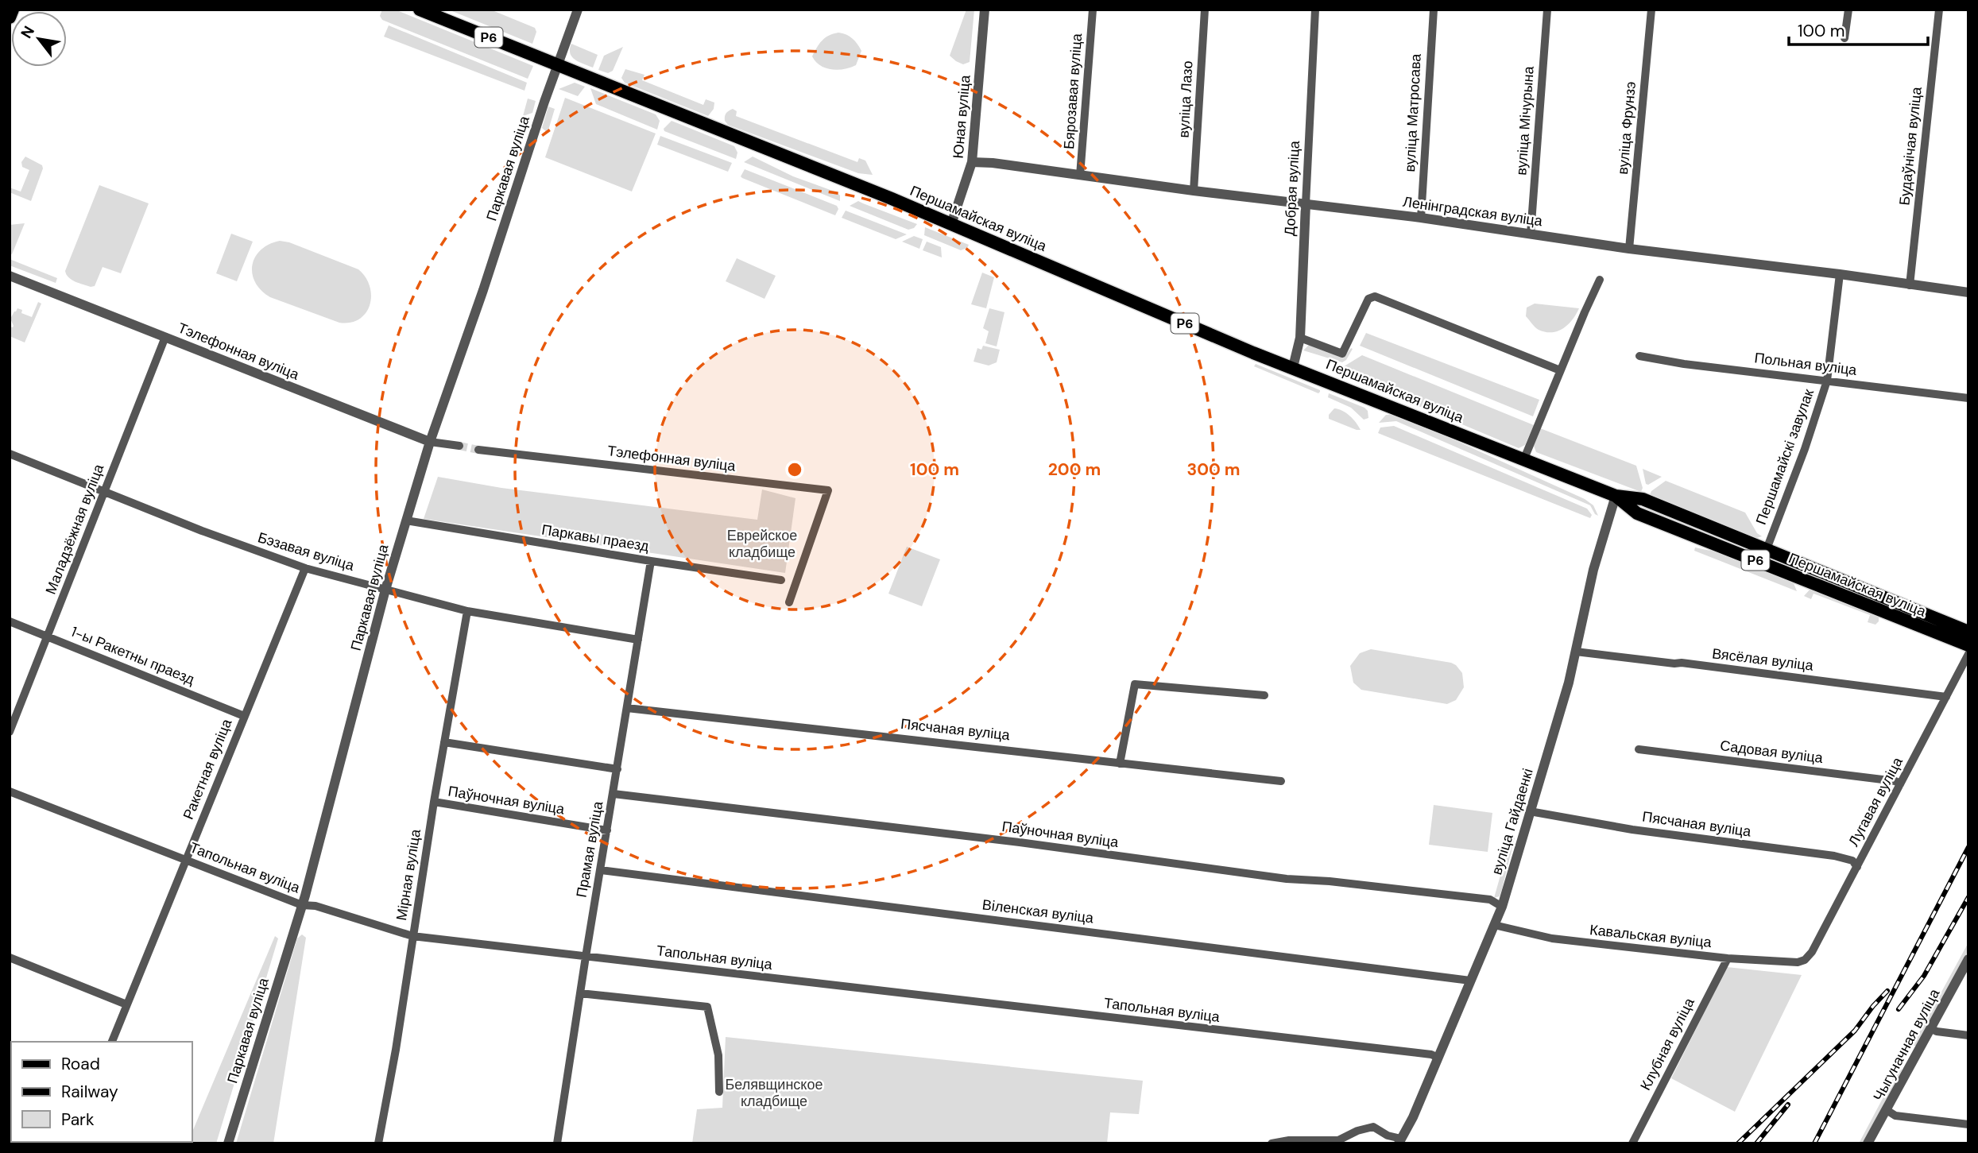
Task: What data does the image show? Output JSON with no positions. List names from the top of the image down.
{
  "streets": {
    "main road": ["Р6", "Першамайская вуліца"],
    "street": [
      "Бярозавая вуліца",
      "вуліца Лазо",
      "вуліца Матросава",
      "Юная вуліца",
      "вуліца Мічурына",
      "вуліца Фрунзэ",
      "Будаўнічая вуліца",
      "Паркавая вуліца",
      "Добрая вуліца",
      "Ленінградская вуліца",
      "Тэлефонная вуліца",
      "Польная вуліца",
      "Першамайскі завулак",
      "Маладзёжная вуліца",
      "Паркавы праезд",
      "Бэзавая вуліца",
      "1-ы Ракетны праезд",
      "Вясёлая вуліца",
      "Пясчаная вуліца",
      "Садовая вуліца",
      "Ракетная вуліца",
      "Паўночная вуліца",
      "Лугавая вуліца",
      "вуліца Гайдаенкі",
      "Прамая вуліца",
      "Тапольная вуліца",
      "Мірная вуліца",
      "Віленская вуліца",
      "Кавальская вуліца",
      "Клубная вуліца",
      "Чыгуначная вуліца"
    ]
  },
  "crossings": [
    ["Бярозавая вуліца", "Ленінградская вуліца"],
    ["вуліца Лазо", "Ленінградская вуліца"],
    ["вуліца Матросава", "Ленінградская вуліца"],
    ["Юная вуліца", "Ленінградская вуліца"],
    ["Юная вуліца", "Першамайская вуліца"],
    ["вуліца Мічурына", "Ленінградская вуліца"],
    ["вуліца Фрунзэ", "Ленінградская вуліца"],
    ["Будаўнічая вуліца", "Ленінградская вуліца"],
    ["Паркавая вуліца", "Першамайская вуліца"],
    ["Паркавая вуліца", "Тэлефонная вуліца"],
    ["Паркавая вуліца", "Паркавы праезд"],
    ["Паркавая вуліца", "Бэзавая вуліца"],
    ["Паркавая вуліца", "Тапольная вуліца"],
    ["Добрая вуліца", "Ленінградская вуліца"],
    ["Добрая вуліца", "Першамайская вуліца"],
    ["Ленінградская вуліца", "Першамайскі завулак"],
    ["Першамайская вуліца", "Першамайскі завулак"],
    ["Першамайская вуліца", "вуліца Гайдаенкі"],
    ["Тэлефонная вуліца", "Маладзёжная вуліца"],
    ["Польная вуліца", "Першамайскі завулак"],
    ["Маладзёжная вуліца", "Бэзавая вуліца"],
    ["Маладзёжная вуліца", "1-ы Ракетны праезд"],
    ["Паркавы праезд", "Прамая вуліца"],
    ["Бэзавая вуліца", "Ракетная вуліца"],
    ["Бэзавая вуліца", "Прамая вуліца"],
    ["Бэзавая вуліца", "Мірная вуліца"],
    ["1-ы Ракетны праезд", "Ракетная вуліца"],
    ["Вясёлая вуліца", "Лугавая вуліца"],
    ["Вясёлая вуліца", "вуліца Гайдаенкі"],
    ["Пясчаная вуліца", "Лугавая вуліца"],
    ["Пясчаная вуліца", "вуліца Гайдаенкі"],
    ["Пясчаная вуліца", "Прамая вуліца"],
    ["Садовая вуліца", "Лугавая вуліца"],
    ["Ракетная вуліца", "Тапольная вуліца"],
    ["Паўночная вуліца", "вуліца Гайдаенкі"],
    ["Паўночная вуліца", "Прамая вуліца"],
    ["Паўночная вуліца", "Мірная вуліца"],
    ["Лугавая вуліца", "Кавальская вуліца"],
    ["вуліца Гайдаенкі", "Тапольная вуліца"],
    ["вуліца Гайдаенкі", "Віленская вуліца"],
    ["вуліца Гайдаенкі", "Кавальская вуліца"],
    ["Прамая вуліца", "Тапольная вуліца"],
    ["Прамая вуліца", "Віленская вуліца"],
    ["Тапольная вуліца", "Мірная вуліца"],
    ["Кавальская вуліца", "Клубная вуліца"]
  ],
  "parks": ["Еврейское кладбище", "Белявщинское кладбище"],
  "legend": ["Road", "Railway", "Park"],
  "scale_bar": "100 m",
  "north": "top left",
  "rings": ["100 m", "200 m", "300 m"]
}
